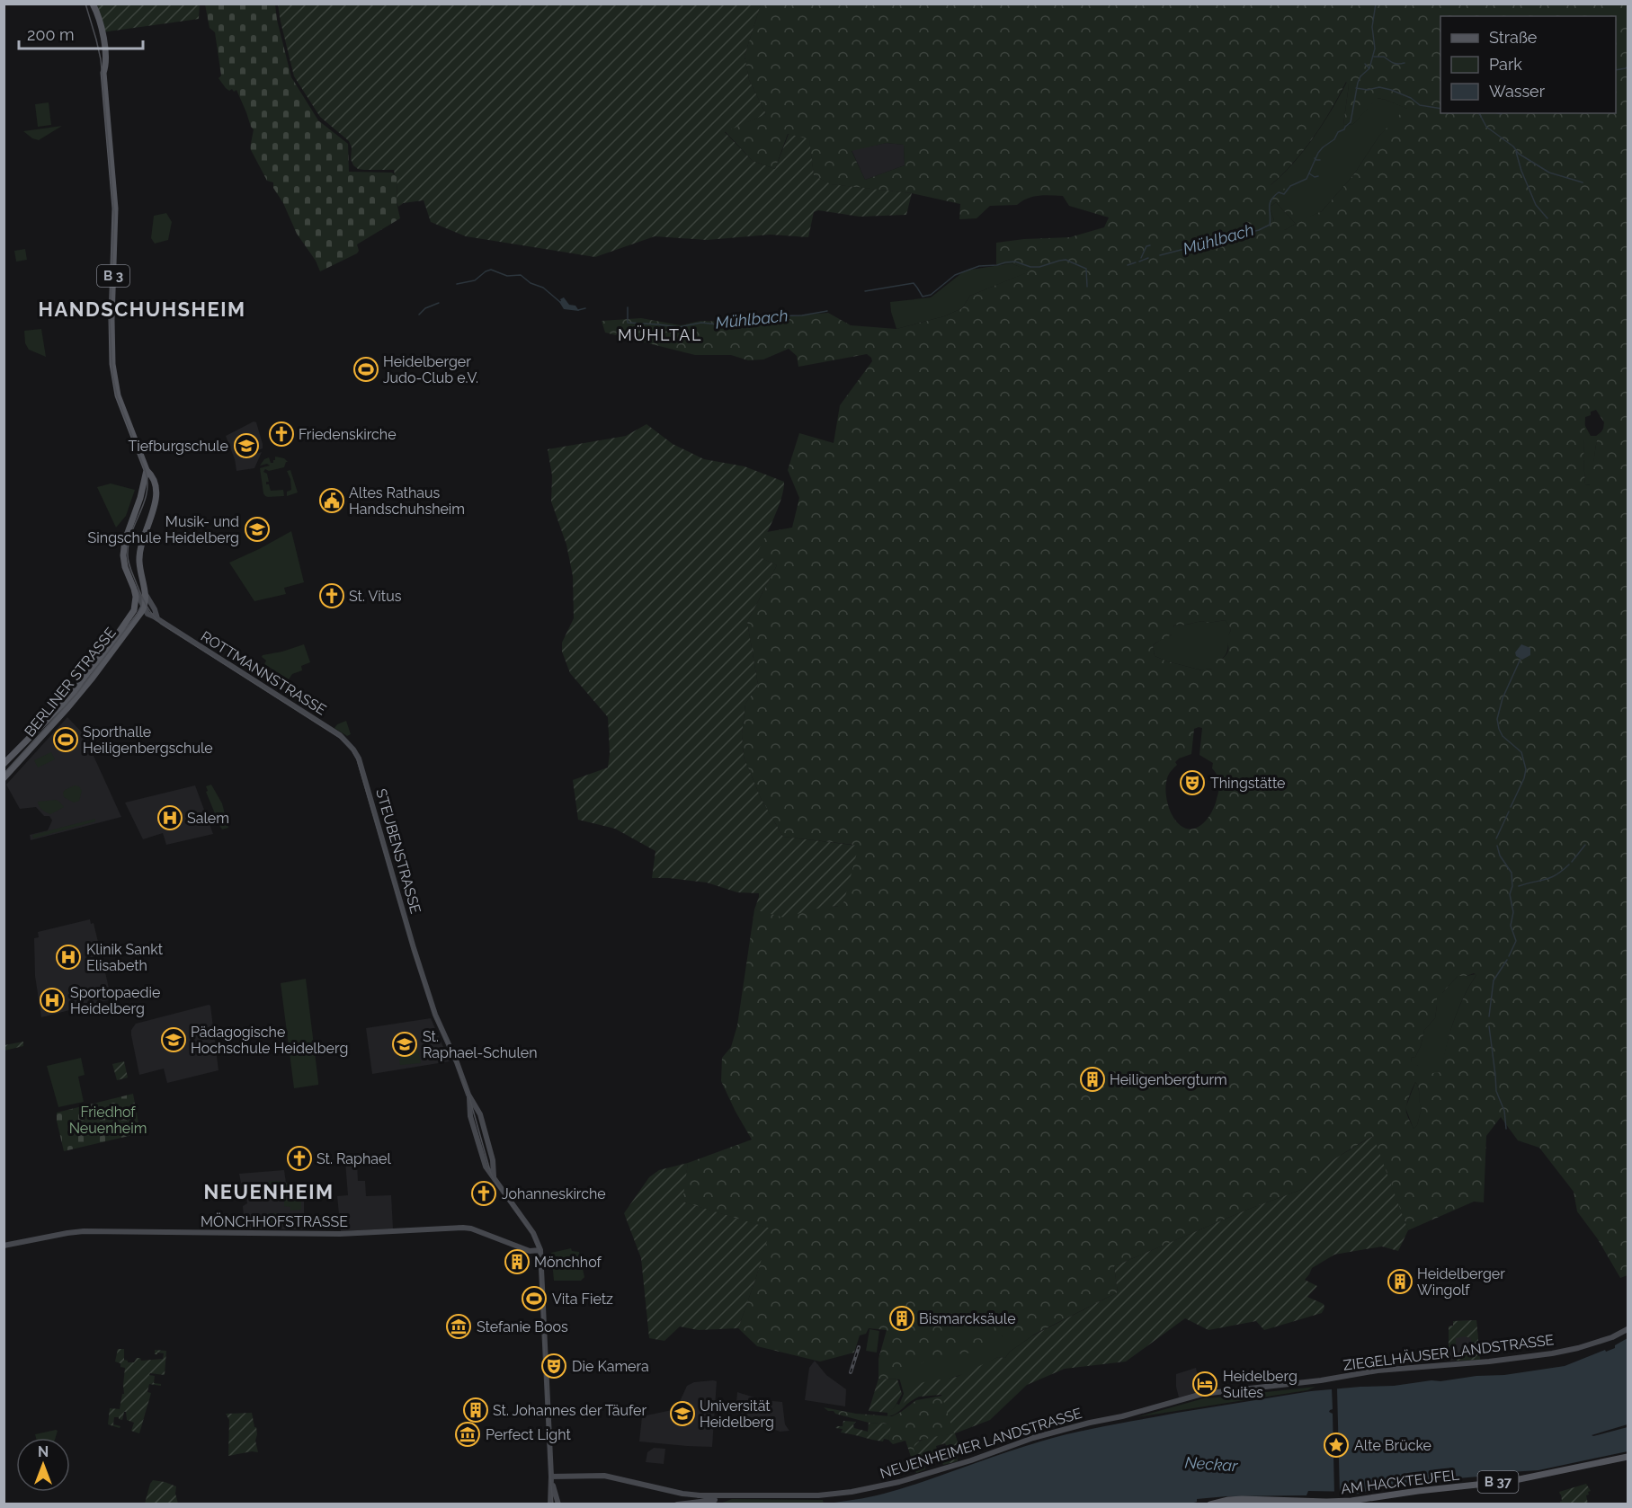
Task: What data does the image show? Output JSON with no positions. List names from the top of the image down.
{
  "streets": {
    "main road": [
      "B 3",
      "ROTTMANNSTRASSE",
      "BERLINER STRASSE",
      "STEUBENSTRASSE",
      "MÖNCHHOFSTRASSE",
      "ZIEGELHÄUSER LANDSTRASSE",
      "NEUENHEIMER LANDSTRASSE",
      "AM HACKTEUFEL",
      "B 37"
    ]
  },
  "crossings": [
    ["B 3", "ROTTMANNSTRASSE"],
    ["B 3", "BERLINER STRASSE"],
    ["ROTTMANNSTRASSE", "BERLINER STRASSE"],
    ["ROTTMANNSTRASSE", "STEUBENSTRASSE"],
    ["ZIEGELHÄUSER LANDSTRASSE", "NEUENHEIMER LANDSTRASSE"],
    ["AM HACKTEUFEL", "B 37"]
  ],
  "districts": ["HANDSCHUHSHEIM", "MÜHLTAL", "NEUENHEIM"],
  "water": ["Mühlbach", "Neckar"],
  "parks": ["Friedhof Neuenheim"],
  "places": {
    "sports": ["Heidelberger Judo-Club e.V.", "Sporthalle Heiligenbergschule", "Vita Fietz"],
    "church": [
      "Friedenskirche",
      "St. Vitus",
      "St. Raphael",
      "Johanneskirche"
    ],
    "school or university": [
      "Tiefburgschule",
      "Musik- und Singschule Heidelberg",
      "Pädagogische Hochschule Heidelberg",
      "St. Raphael-Schulen",
      "Universität Heidelberg"
    ],
    "public building": ["Altes Rathaus Handschuhsheim"],
    "theatre": ["Thingstätte", "Die Kamera"],
    "hospital": ["Salem", "Klinik Sankt Elisabeth", "Sportopaedie Heidelberg"],
    "building": [
      "Heiligenbergturm",
      "Mönchhof",
      "Heidelberger Wingolf",
      "Bismarcksäule",
      "St. Johannes der Täufer"
    ],
    "museum": ["Stefanie Boos", "Perfect Light"],
    "hotel": ["Heidelberg Suites"],
    "place": ["Alte Brücke"]
  },
  "legend": ["Straße", "Park", "Wasser"],
  "scale_bar": "200 m",
  "north": "top"
}
